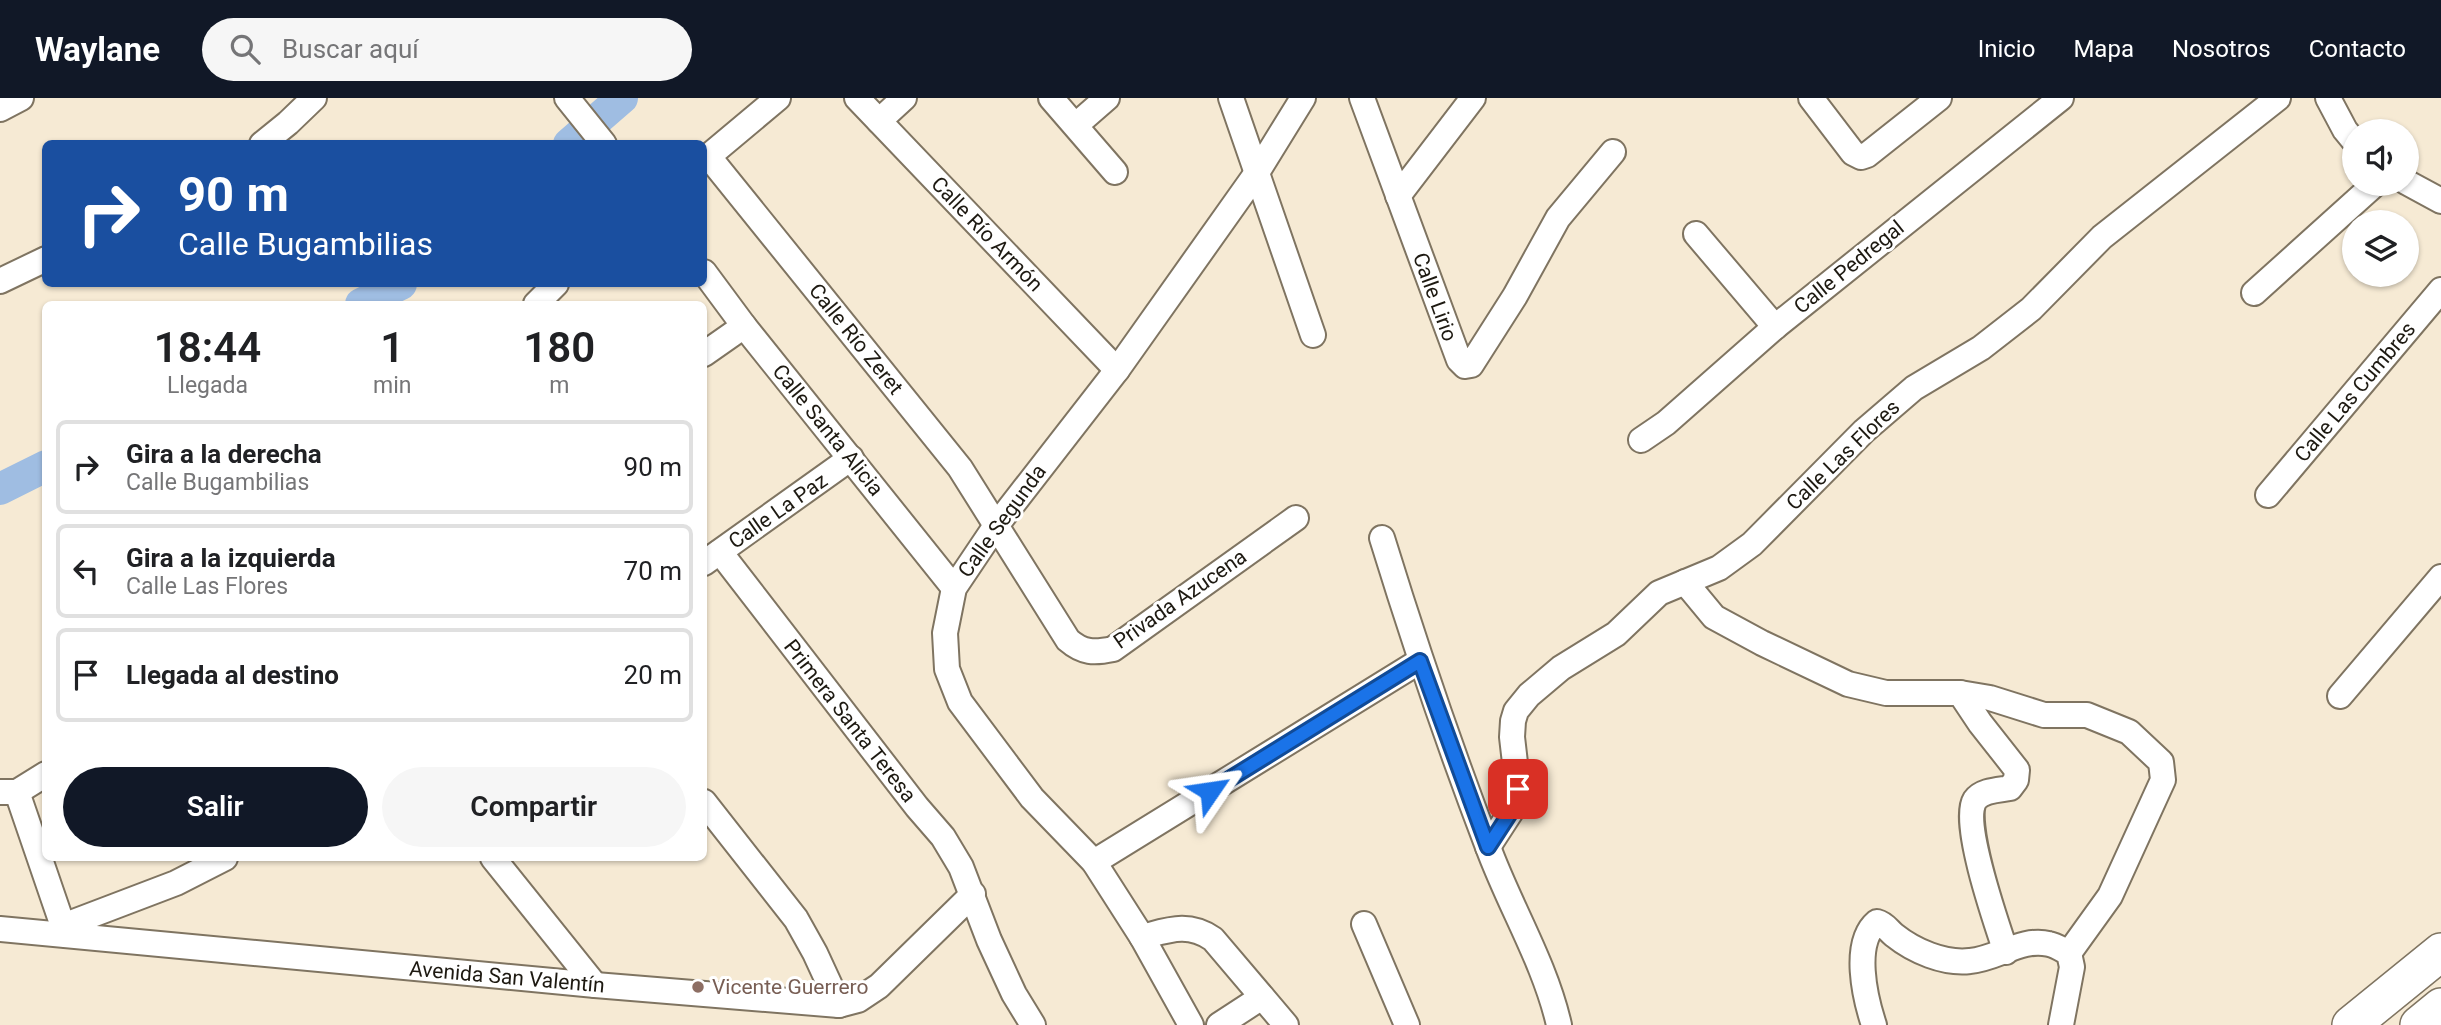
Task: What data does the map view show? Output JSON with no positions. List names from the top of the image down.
{
  "streets": {
    "street": [
      "Calle Río Armón",
      "Calle Pedregal",
      "Calle Lirio",
      "Calle Río Zeret",
      "Calle Las Cumbres",
      "Calle Santa Alicia",
      "Calle Las Flores",
      "Calle La Paz",
      "Calle Segunda",
      "Privada Azucena",
      "Primera Santa Teresa",
      "Avenida San Valentín"
    ]
  },
  "crossings": [
    ["Calle Río Armón", "Calle Segunda"],
    ["Calle Río Zeret", "Calle Segunda"],
    ["Calle Río Zeret", "Privada Azucena"],
    ["Calle Santa Alicia", "Calle La Paz"],
    ["Calle Santa Alicia", "Calle Segunda"],
    ["Calle La Paz", "Primera Santa Teresa"],
    ["Calle Segunda", "Privada Azucena"],
    ["Primera Santa Teresa", "Avenida San Valentín"]
  ],
  "places": ["Vicente Guerrero"],
  "page": {
    "header": "Waylane",
    "search": "Buscar aquí",
    "nav": [
      "Inicio",
      "Mapa",
      "Nosotros",
      "Contacto"
    ],
    "turn": ["90 m", "Calle Bugambilias"],
    "eta": [
      "18:44",
      "Llegada",
      "1",
      "min",
      "180",
      "m"
    ],
    "list": [
      {
        "name": "Gira a la derecha",
        "note": "Calle Bugambilias",
        "value": "90 m"
      },
      {
        "name": "Gira a la izquierda",
        "note": "Calle Las Flores",
        "value": "70 m"
      },
      {
        "name": "Llegada al destino",
        "value": "20 m"
      }
    ],
    "buttons": ["Salir", "Compartir"]
  }
}
